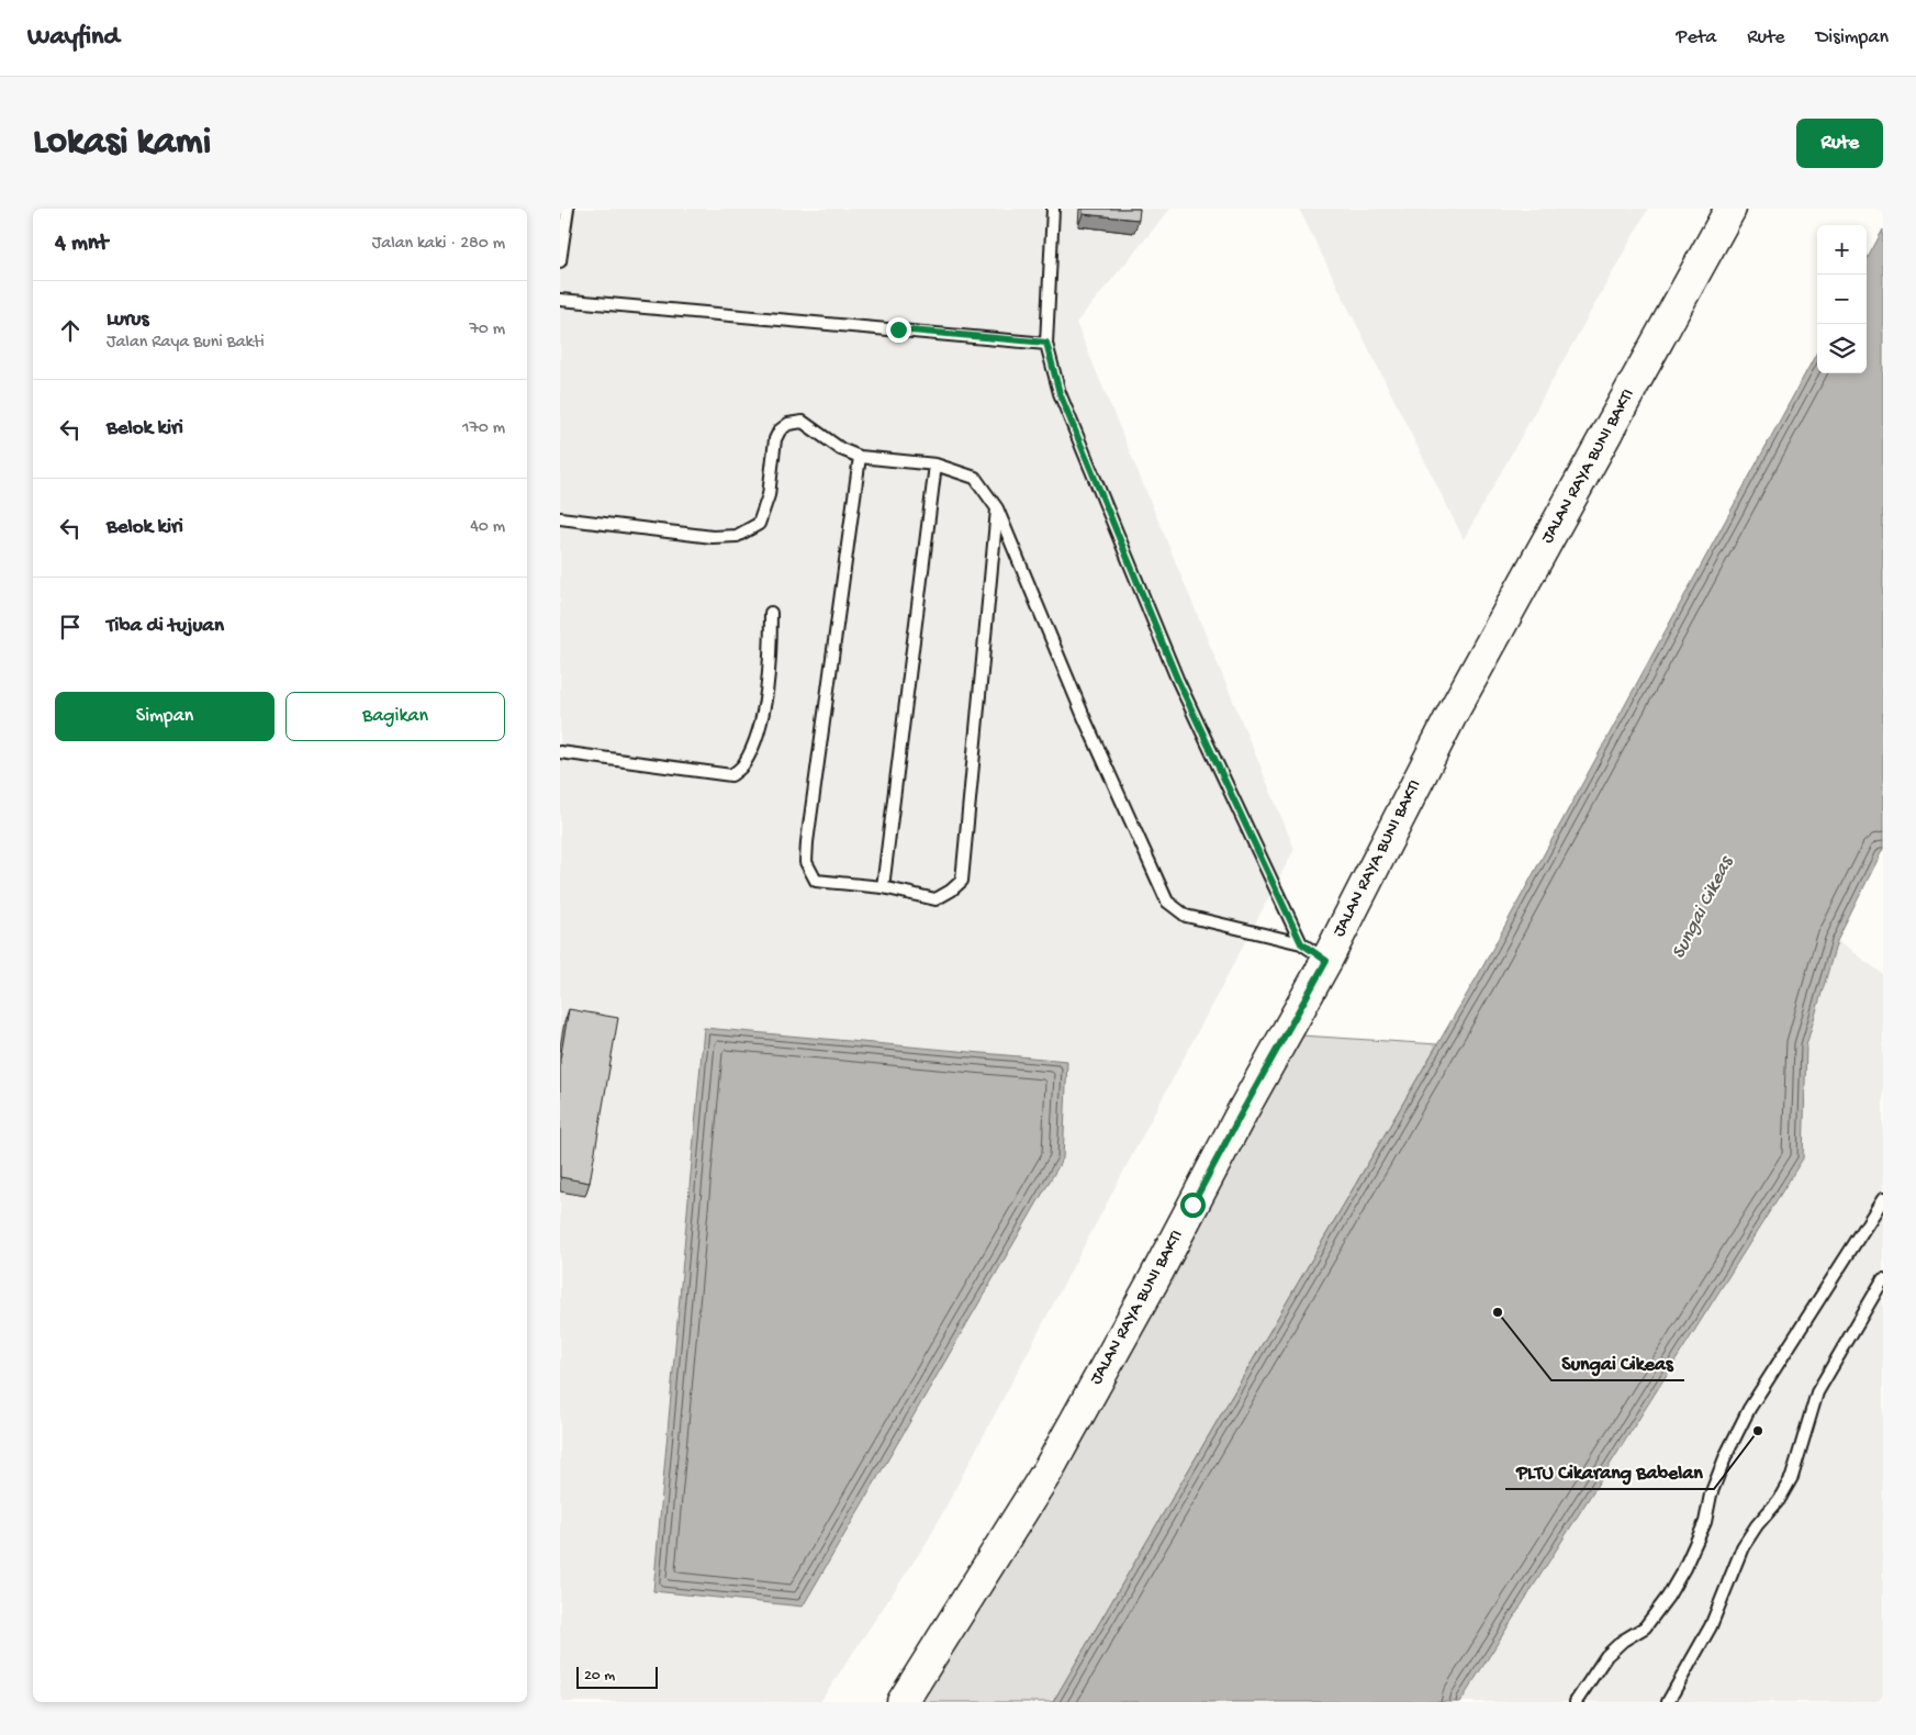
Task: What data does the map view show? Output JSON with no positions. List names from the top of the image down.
{
  "streets": {
    "main road": ["JALAN RAYA BUNI BAKTI"]
  },
  "water": ["Sungai Cikeas"],
  "places": ["Sungai Cikeas", "PLTU Cikarang Babelan"],
  "scale_bar": "20 m",
  "page": {
    "header": "Wayfind",
    "nav": ["Peta", "Rute", "Disimpan"],
    "buttons": [
      "Rute",
      ["Simpan", "Bagikan"]
    ],
    "title": "Lokasi kami",
    "heading": ["4 mnt", "Jalan kaki · 280 m"],
    "map_buttons": ["+", "−"],
    "list": [
      ["Lurus", "Jalan Raya Buni Bakti", "70 m"],
      ["Belok kiri", "170 m"],
      ["Belok kiri", "40 m"],
      "Tiba di tujuan"
    ],
    "scale": "20 m"
  }
}
